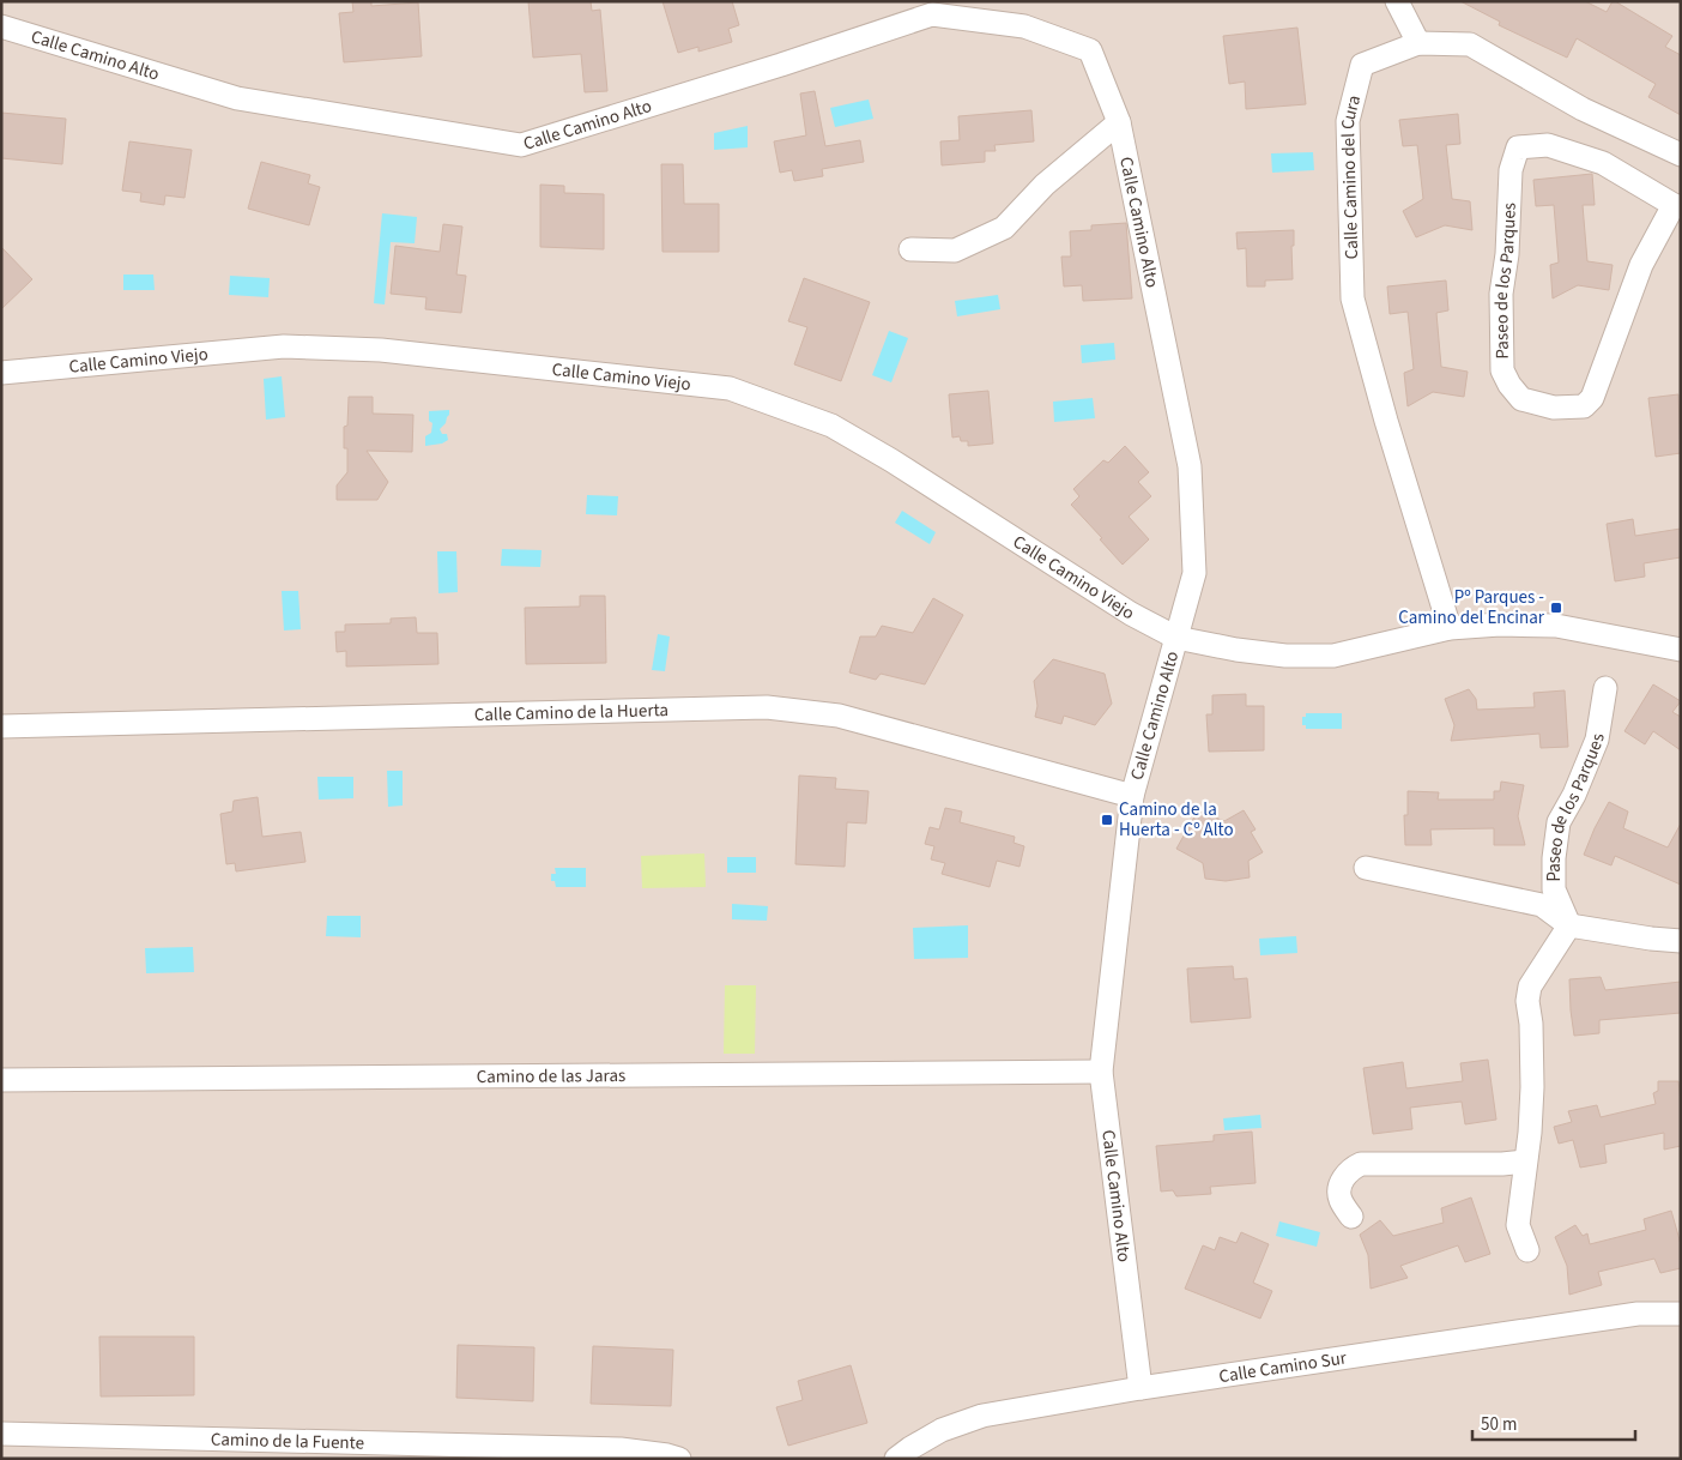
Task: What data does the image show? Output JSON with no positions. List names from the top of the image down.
{
  "streets": {
    "street": [
      "Calle Camino Alto",
      "Calle Camino del Cura",
      "Paseo de los Parques",
      "Calle Camino Viejo",
      "Calle Camino de la Huerta",
      "Camino de las Jaras",
      "Calle Camino Sur",
      "Camino de la Fuente"
    ]
  },
  "crossings": [
    ["Calle Camino Alto", "Calle Camino Viejo"],
    ["Calle Camino Alto", "Calle Camino de la Huerta"],
    ["Calle Camino Alto", "Camino de las Jaras"],
    ["Calle Camino Alto", "Calle Camino Sur"]
  ],
  "places": {
    "transit": ["Pº Parques - Camino del Encinar", "Camino de la Huerta - Cº Alto"]
  },
  "scale_bar": "50 m"
}
